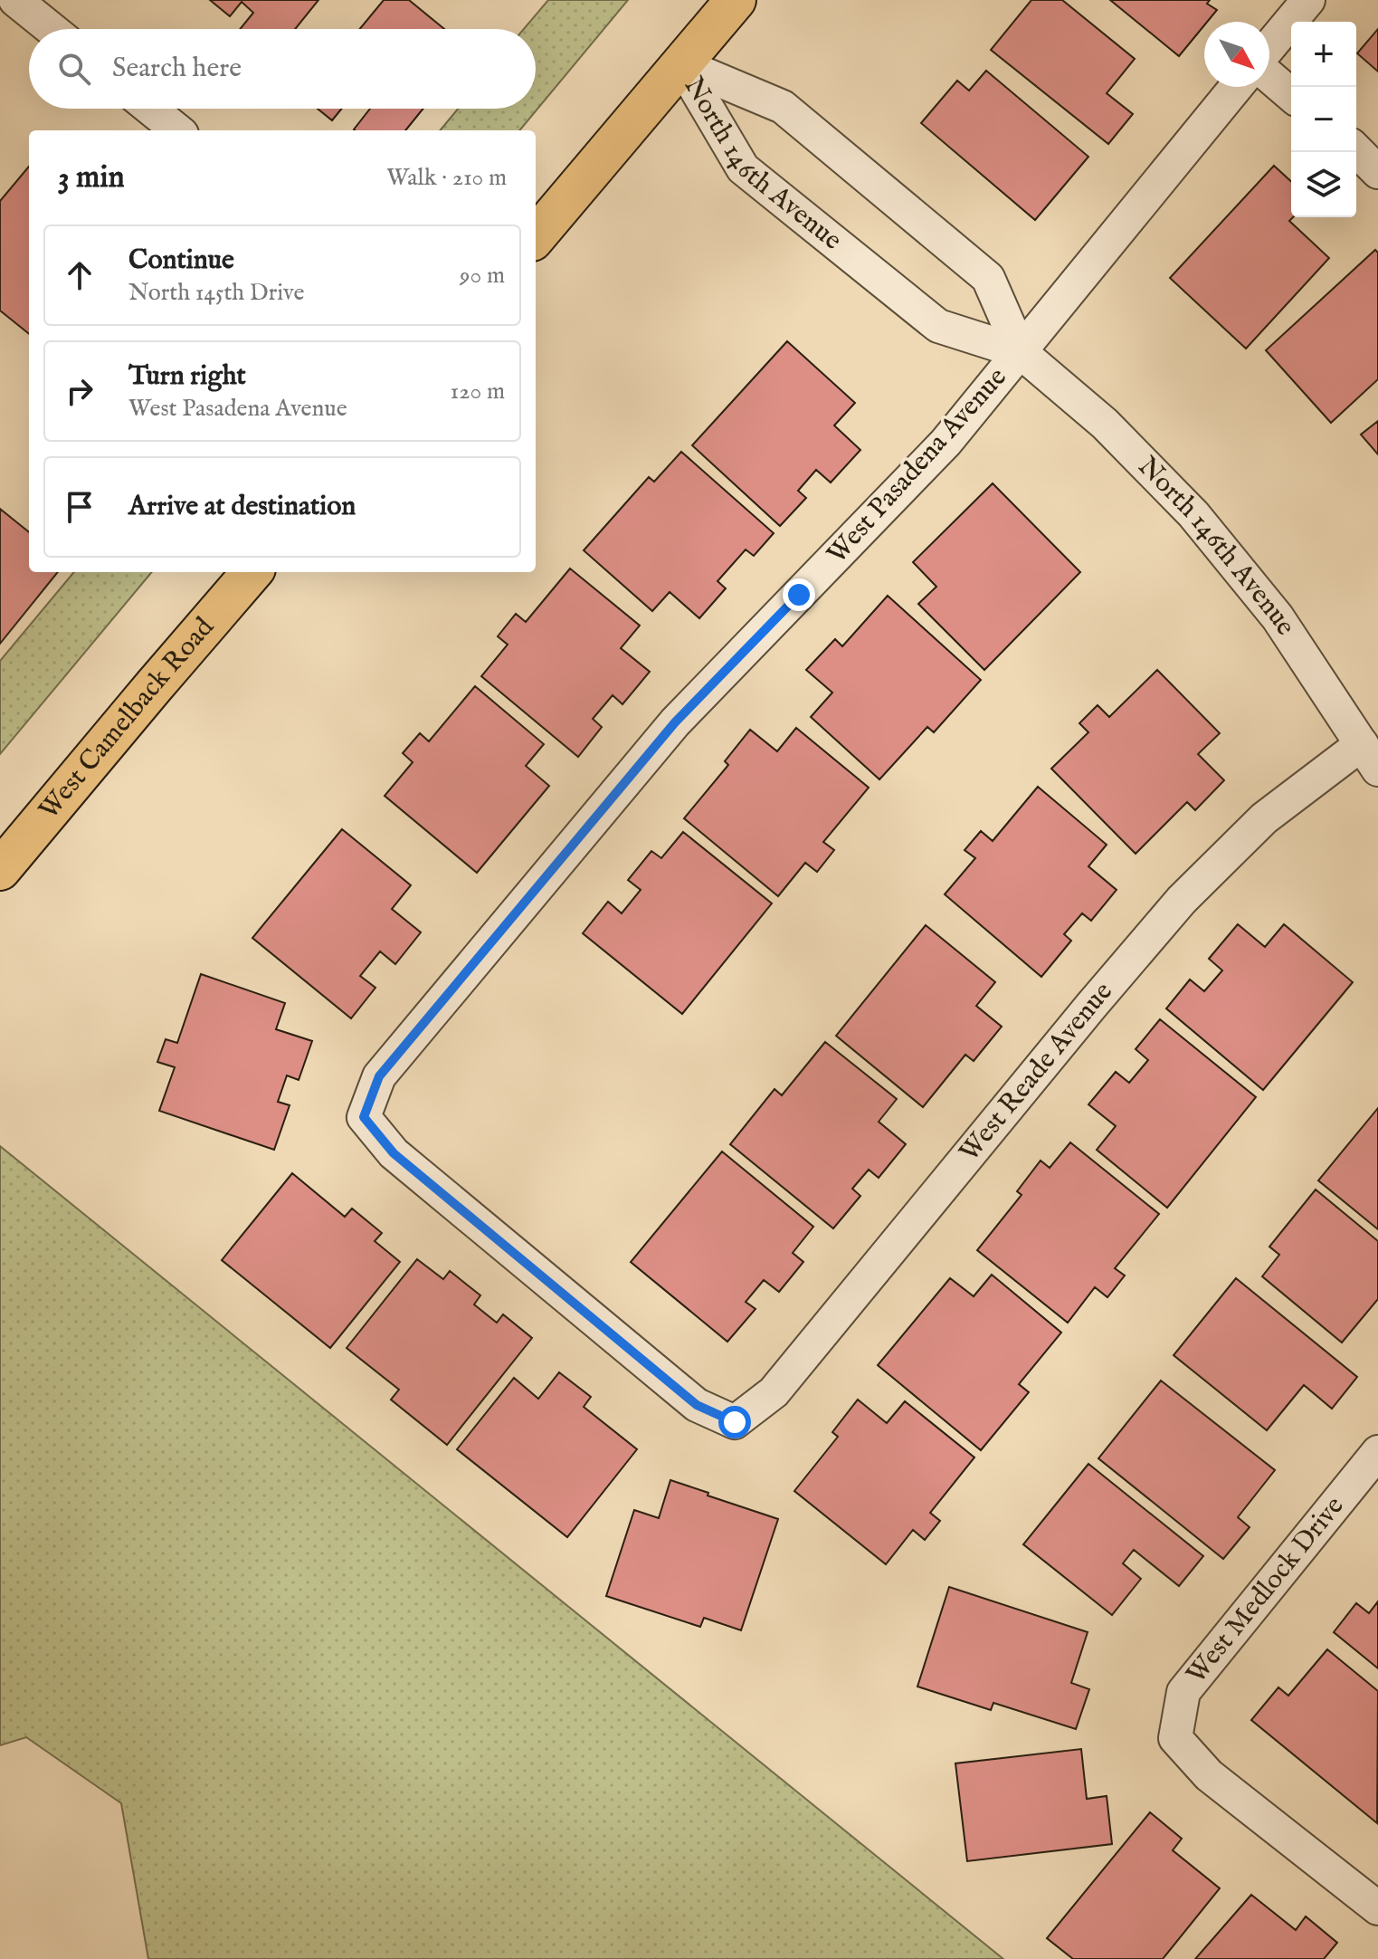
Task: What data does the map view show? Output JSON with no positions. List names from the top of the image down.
{
  "streets": {
    "main road": ["West Camelback Road"],
    "street": [
      "North 146th Avenue",
      "West Pasadena Avenue",
      "West Reade Avenue",
      "West Medlock Drive"
    ]
  },
  "crossings": [
    ["North 146th Avenue", "West Pasadena Avenue"],
    ["North 146th Avenue", "West Reade Avenue"],
    ["West Pasadena Avenue", "West Reade Avenue"]
  ],
  "north": "bottom right",
  "page": {
    "map_buttons": ["+", "−"],
    "search": "Search here",
    "heading": ["3 min", "Walk · 210 m"],
    "list": [
      ["Continue", "North 145th Drive", "90 m"],
      ["Turn right", "West Pasadena Avenue", "120 m"],
      "Arrive at destination"
    ]
  }
}
